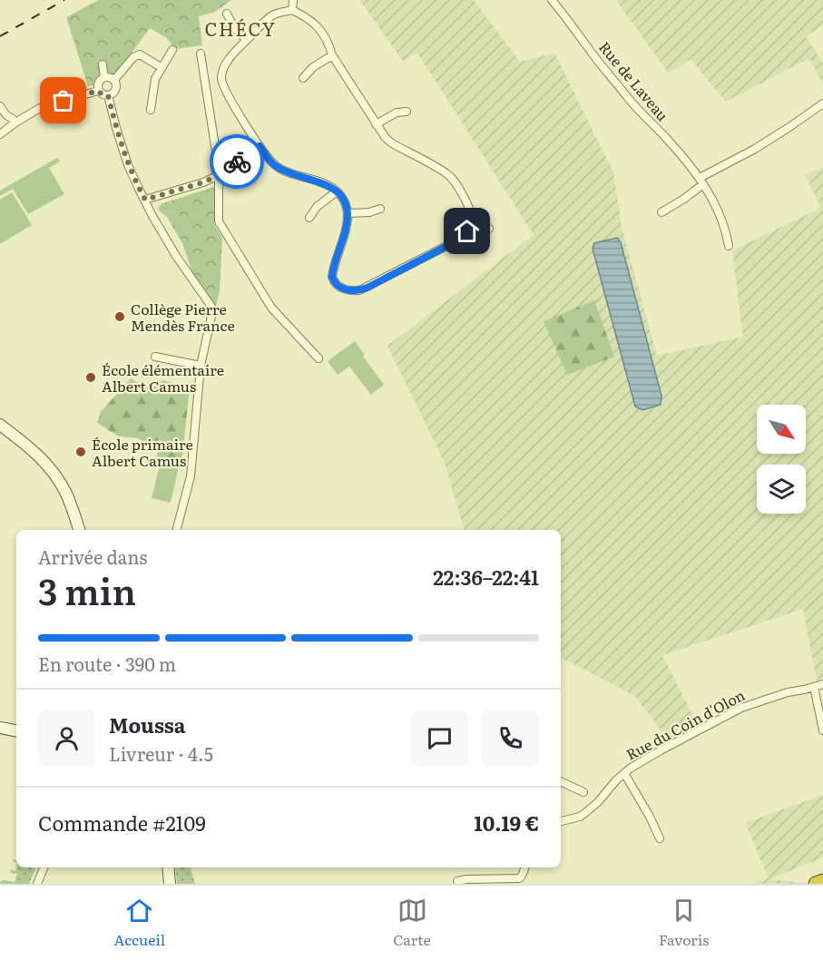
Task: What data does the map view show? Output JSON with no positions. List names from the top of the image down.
{
  "streets": {
    "street": ["Rue de Laveau", "Rue du Coin d'Olon"]
  },
  "districts": ["CHÉCY"],
  "places": ["Collège Pierre Mendès France", "École élémentaire Albert Camus", "École primaire Albert Camus"],
  "north": "bottom right",
  "page": {
    "heading": ["3 min", "Arrivée dans", "22:36–22:41"],
    "panel": [
      "Moussa",
      "Livreur · 4.5",
      "Commande #2109",
      "10.19 €"
    ],
    "bar": "En route · 390 m",
    "tabs": ["Accueil", "Carte", "Favoris"]
  }
}
